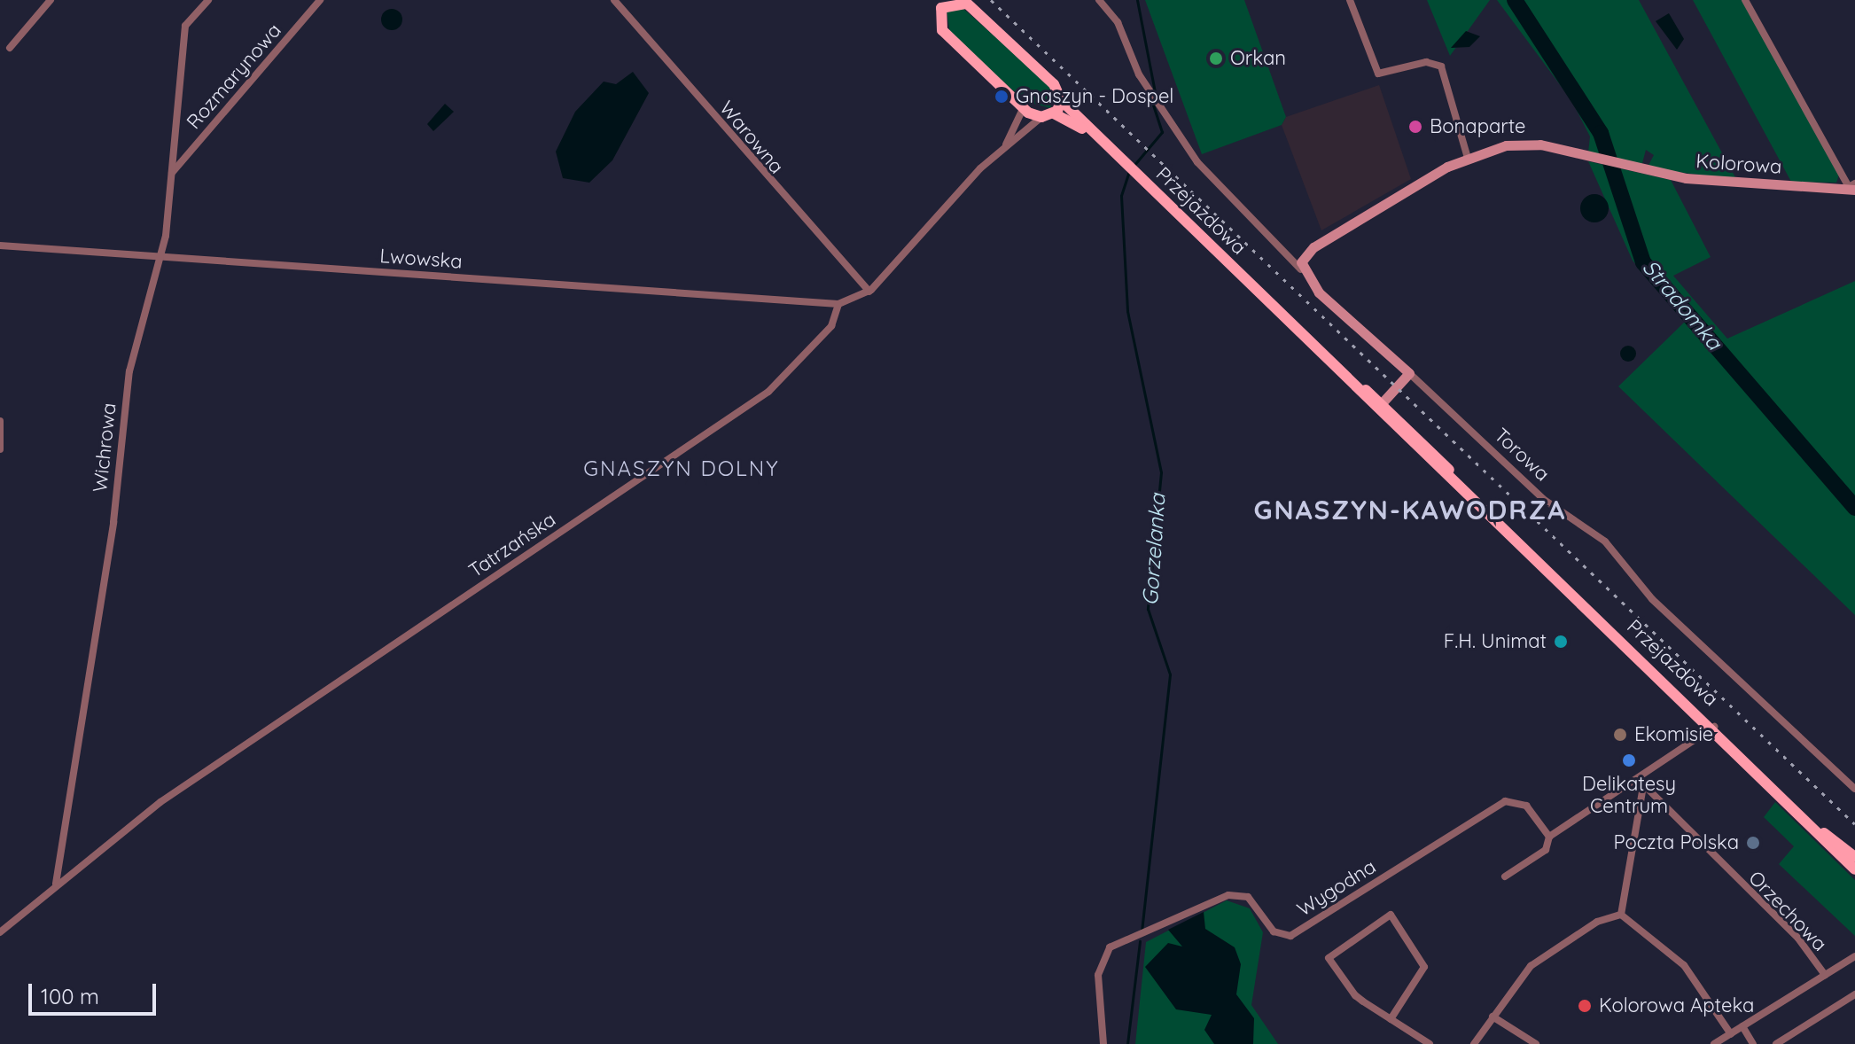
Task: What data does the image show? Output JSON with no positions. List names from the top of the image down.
{
  "streets": {
    "main road": ["Przejazdowa"],
    "street": [
      "Rozmarynowa",
      "Warowna",
      "Kolorowa",
      "Lwowska",
      "Wichrowa",
      "Torowa",
      "Tatrzańska",
      "Wygodna",
      "Orzechowa"
    ]
  },
  "crossings": [
    ["Rozmarynowa", "Wichrowa"],
    ["Kolorowa", "Torowa"],
    ["Lwowska", "Wichrowa"],
    ["Lwowska", "Tatrzańska"],
    ["Wichrowa", "Tatrzańska"]
  ],
  "districts": ["GNASZYN DOLNY", "GNASZYN-KAWODRZA"],
  "water": ["Stradomka", "Gorzelanka"],
  "places": [
    "Orkan",
    "Gnaszyn - Dospel",
    "Bonaparte",
    "F.H. Unimat",
    "Ekomisie",
    "Delikatesy Centrum",
    "Poczta Polska",
    "Kolorowa Apteka"
  ],
  "scale_bar": "100 m"
}
